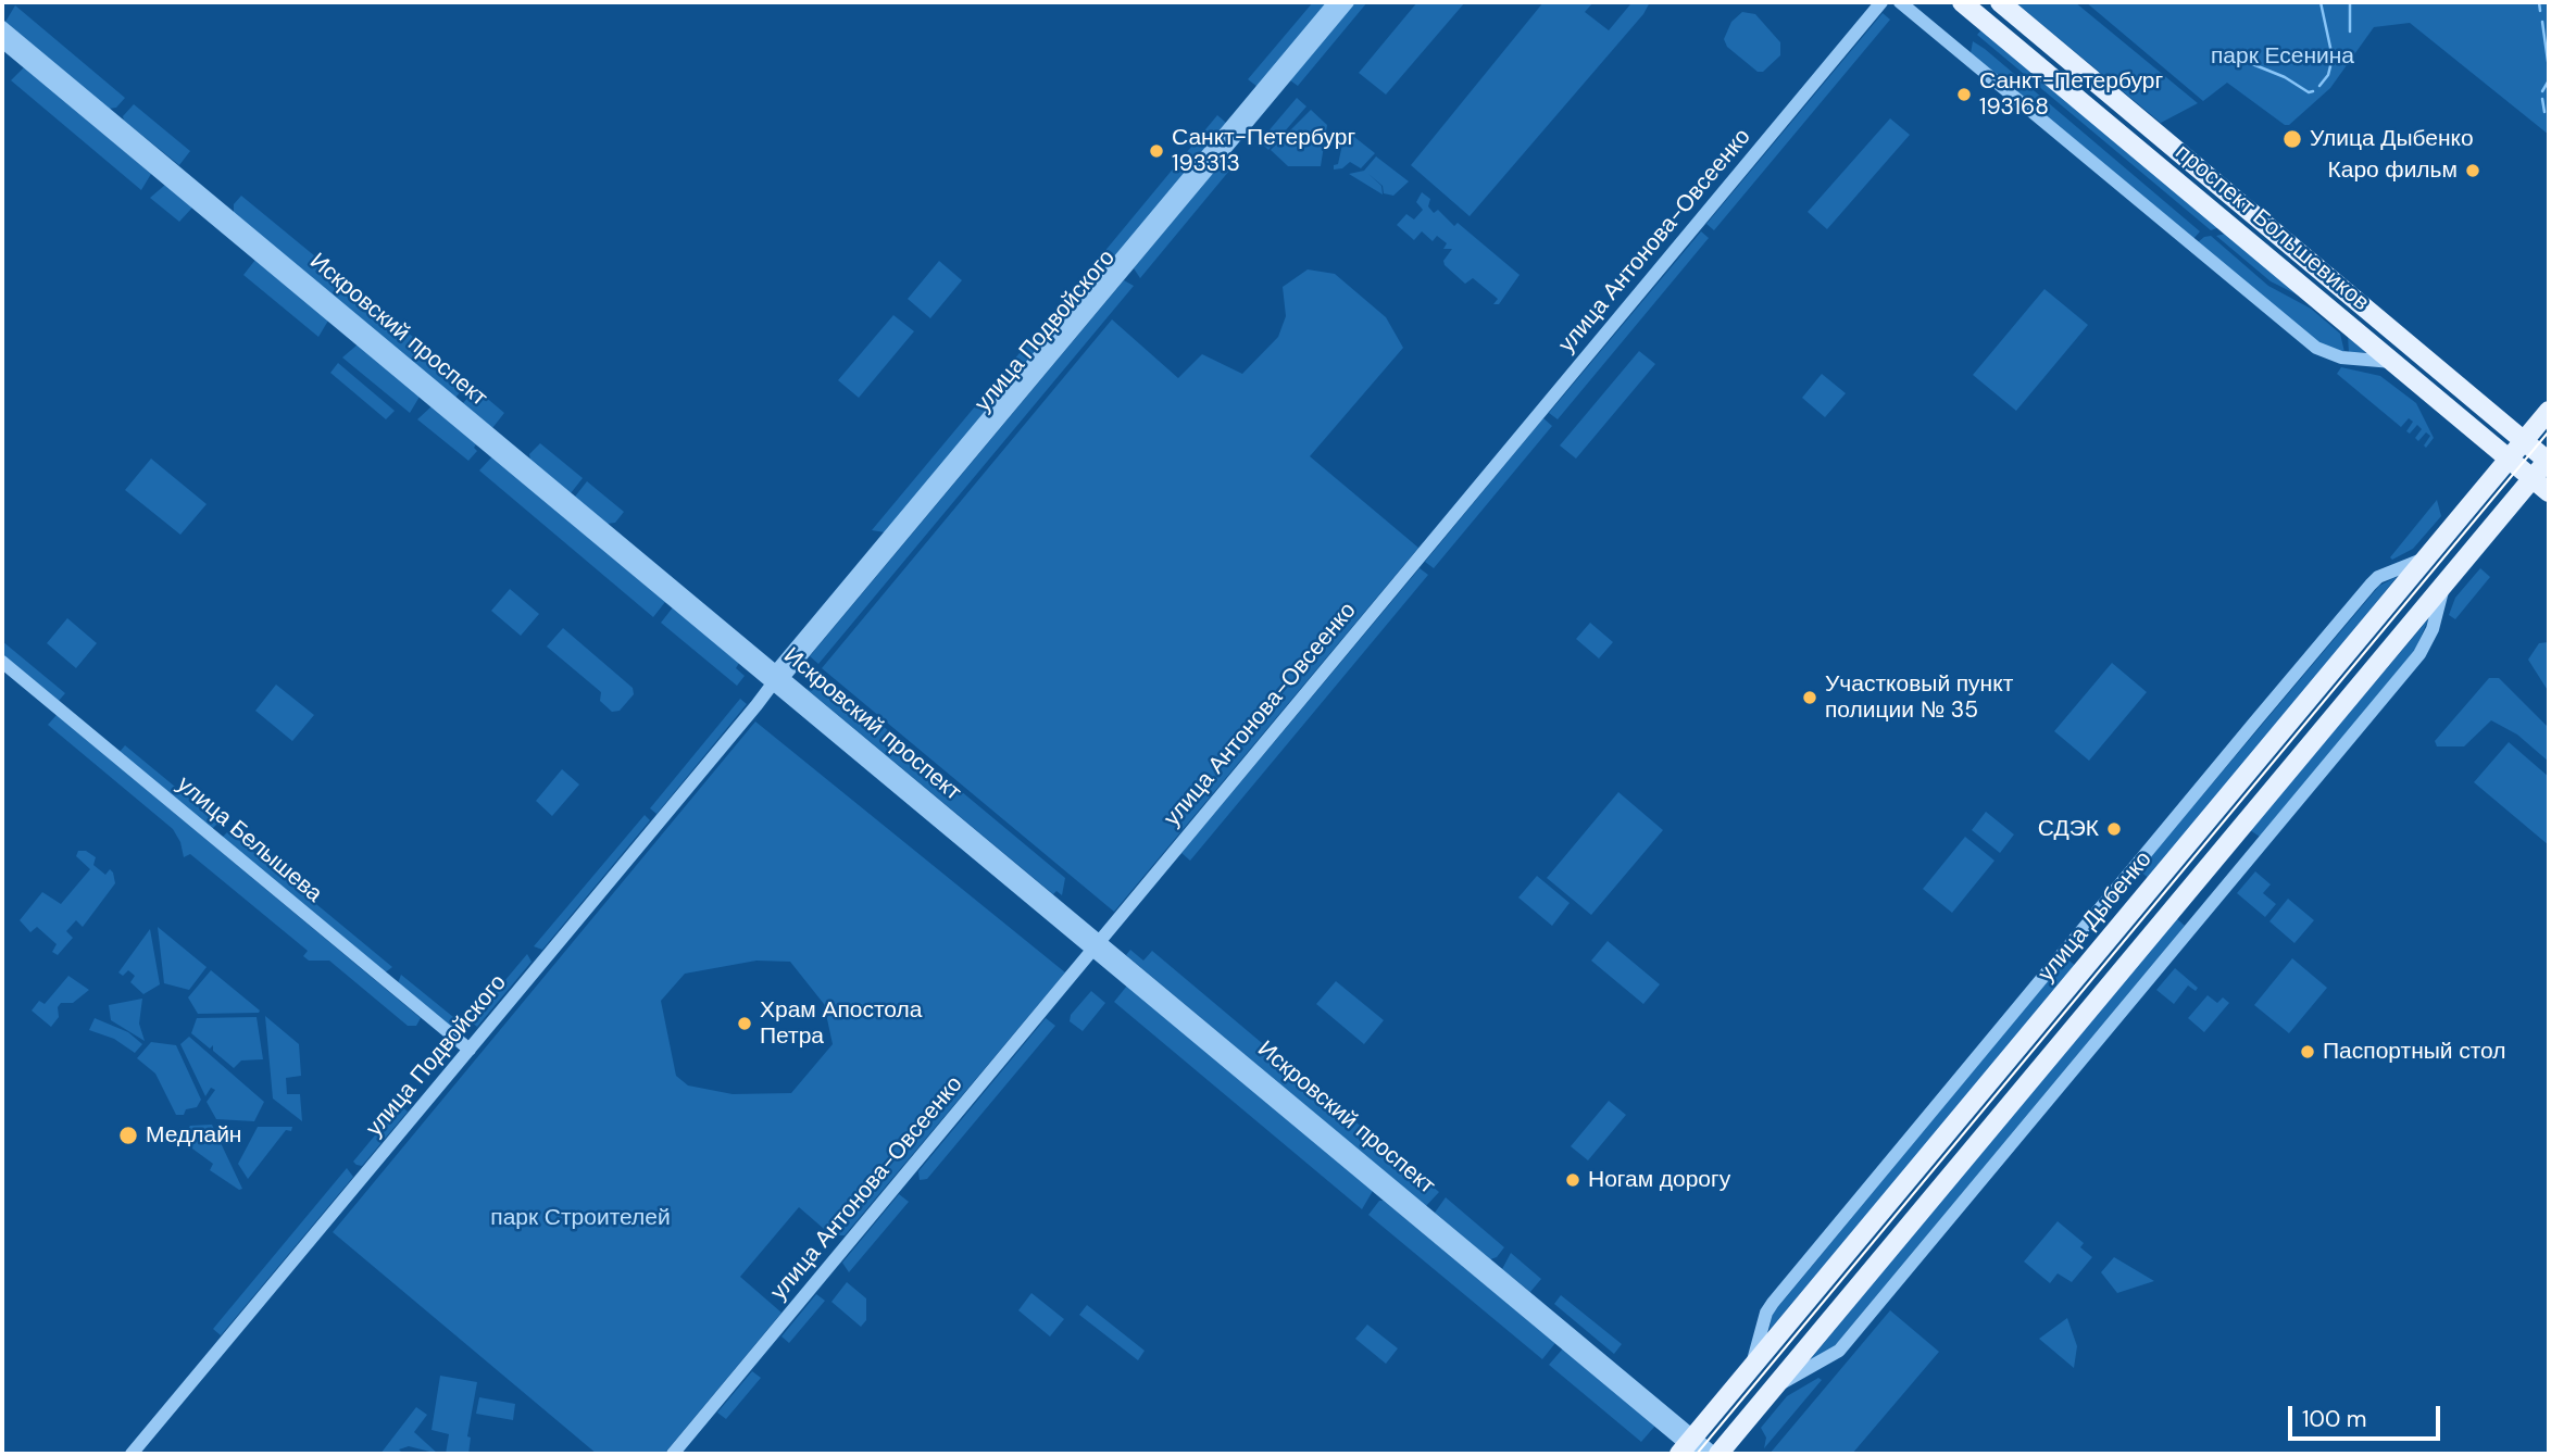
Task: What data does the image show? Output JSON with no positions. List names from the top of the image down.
{
  "streets": {
    "main road": ["проспект Большевиков", "улица Дыбенко"],
    "street": [
      "улица Антонова-Овсеенко",
      "Искровский проспект",
      "улица Подвойского",
      "улица Белышева"
    ]
  },
  "crossings": [
    ["проспект Большевиков", "улица Дыбенко"],
    ["улица Антонова-Овсеенко", "Искровский проспект"],
    ["Искровский проспект", "улица Подвойского"],
    ["Искровский проспект", "улица Дыбенко"],
    ["улица Подвойского", "улица Белышева"]
  ],
  "parks": ["парк Есенина", "парк Строителей"],
  "places": [
    "Санкт-Петербург 193168",
    "Улица Дыбенко",
    "Санкт-Петербург 193313",
    "Каро фильм",
    "Участковый пункт полиции № 35",
    "СДЭК",
    "Храм Апостола Петра",
    "Паспортный стол",
    "Медлайн",
    "Ногам дорогу"
  ],
  "scale_bar": "100 m"
}
